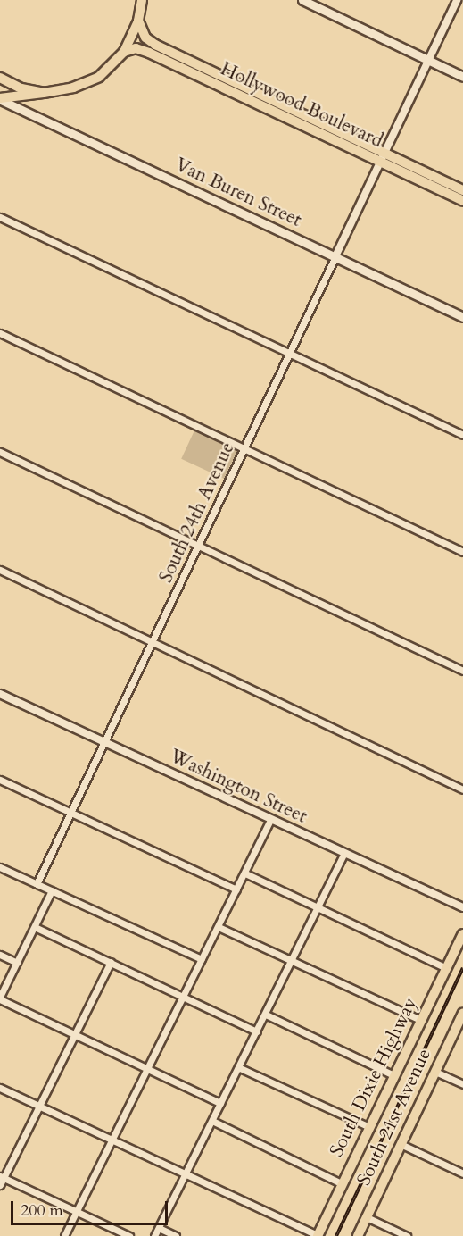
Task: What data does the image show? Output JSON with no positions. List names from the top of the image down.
{
  "streets": {
    "main road": [
      "Hollywood Boulevard",
      "Van Buren Street",
      "South Dixie Highway",
      "South 21st Avenue"
    ],
    "street": ["South 24th Avenue", "Washington Street"]
  },
  "crossings": [
    ["Hollywood Boulevard", "South 24th Avenue"],
    ["Van Buren Street", "South 24th Avenue"],
    ["South 24th Avenue", "Washington Street"]
  ],
  "scale_bar": "200 m"
}
